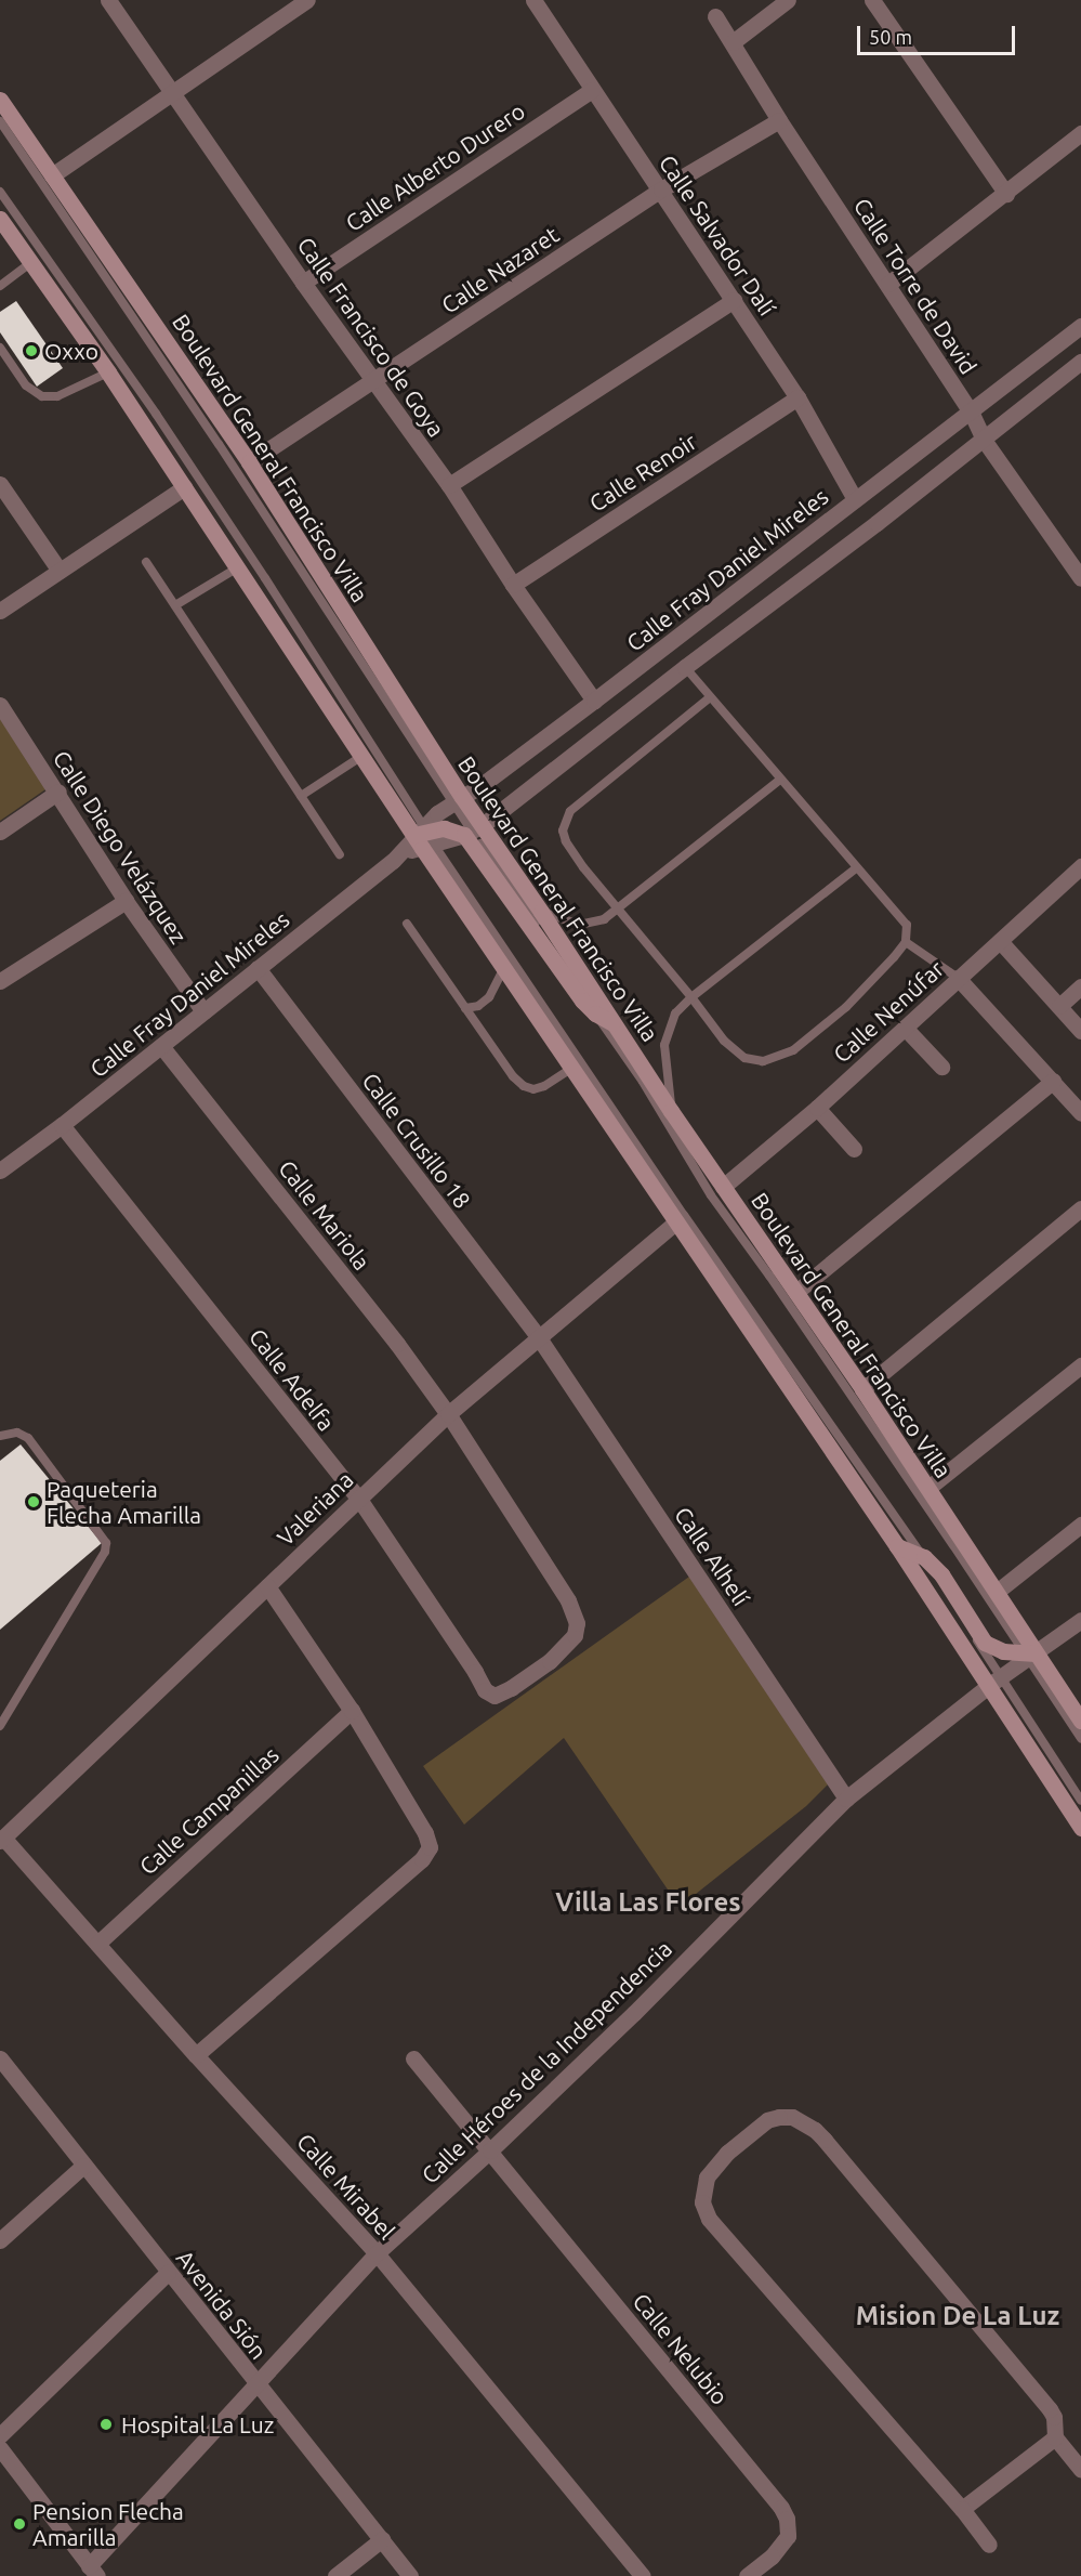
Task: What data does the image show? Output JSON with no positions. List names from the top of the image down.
{
  "streets": {
    "main road": ["Boulevard General Francisco Villa"],
    "street": [
      "Calle Alberto Durero",
      "Calle Salvador Dalí",
      "Calle Nazaret",
      "Calle Torre de David",
      "Calle Francisco de Goya",
      "Calle Renoir",
      "Calle Fray Daniel Mireles",
      "Calle Diego Velázquez",
      "Calle Nenúfar",
      "Calle Crusillo 18",
      "Calle Mariola",
      "Calle Adelfa",
      "Valeriana",
      "Calle Alhelí",
      "Calle Campanillas",
      "Calle Héroes de la Independencia",
      "Calle Mirabel",
      "Avenida Sión",
      "Calle Nelubio"
    ]
  },
  "crossings": [
    ["Calle Alberto Durero", "Calle Salvador Dalí"],
    ["Calle Alberto Durero", "Calle Francisco de Goya"],
    ["Calle Salvador Dalí", "Calle Nazaret"],
    ["Calle Salvador Dalí", "Calle Renoir"],
    ["Calle Salvador Dalí", "Calle Fray Daniel Mireles"],
    ["Calle Nazaret", "Calle Torre de David"],
    ["Calle Nazaret", "Calle Francisco de Goya"],
    ["Calle Nazaret", "Boulevard General Francisco Villa"],
    ["Calle Torre de David", "Calle Fray Daniel Mireles"],
    ["Calle Francisco de Goya", "Calle Renoir"],
    ["Calle Francisco de Goya", "Calle Fray Daniel Mireles"],
    ["Boulevard General Francisco Villa", "Calle Fray Daniel Mireles"],
    ["Boulevard General Francisco Villa", "Calle Nenúfar"],
    ["Boulevard General Francisco Villa", "Calle Héroes de la Independencia"],
    ["Calle Fray Daniel Mireles", "Calle Diego Velázquez"],
    ["Calle Fray Daniel Mireles", "Calle Crusillo 18"],
    ["Calle Fray Daniel Mireles", "Calle Mariola"],
    ["Calle Fray Daniel Mireles", "Calle Adelfa"],
    ["Calle Crusillo 18", "Valeriana"],
    ["Calle Crusillo 18", "Calle Alhelí"],
    ["Calle Mariola", "Calle Adelfa"],
    ["Calle Mariola", "Valeriana"],
    ["Calle Adelfa", "Valeriana"],
    ["Valeriana", "Calle Alhelí"],
    ["Valeriana", "Calle Mirabel"],
    ["Calle Alhelí", "Calle Héroes de la Independencia"],
    ["Calle Campanillas", "Calle Mirabel"],
    ["Calle Héroes de la Independencia", "Calle Mirabel"],
    ["Calle Héroes de la Independencia", "Avenida Sión"],
    ["Calle Héroes de la Independencia", "Calle Nelubio"]
  ],
  "districts": ["Villa Las Flores", "Mision De La Luz"],
  "places": [
    "Oxxo",
    "Paqueteria Flecha Amarilla",
    "Hospital La Luz",
    "Pension Flecha Amarilla"
  ],
  "scale_bar": "50 m"
}
